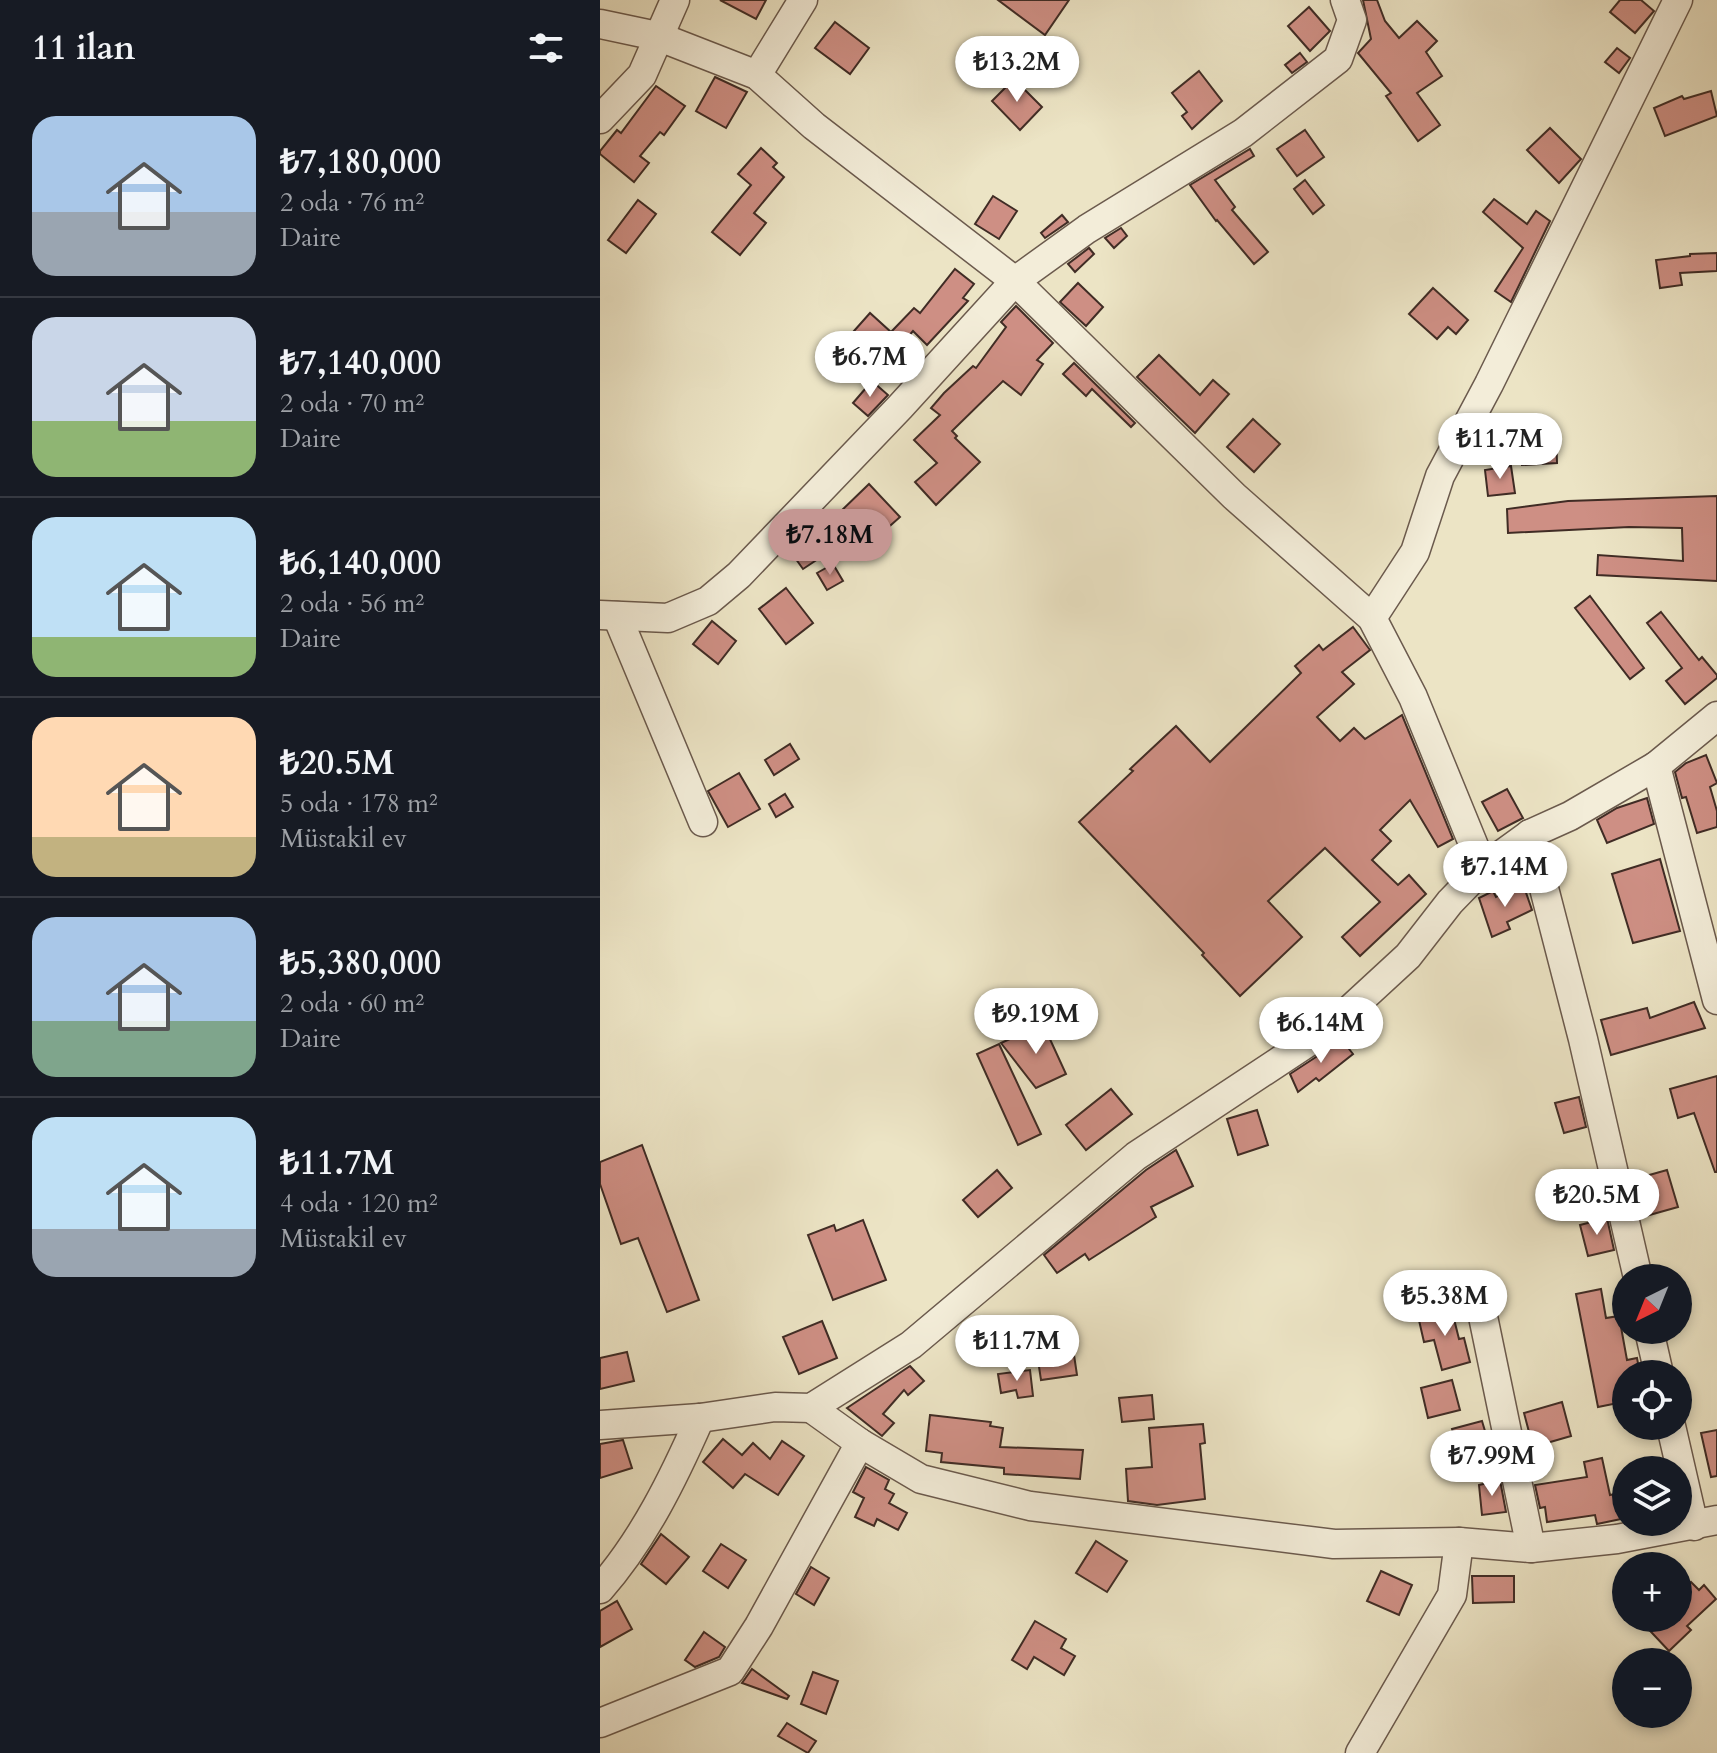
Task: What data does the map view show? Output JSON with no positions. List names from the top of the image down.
{
  "north": "bottom left",
  "page": {
    "heading": "11 ilan",
    "price": [
      "₺13.2M",
      "₺6.7M",
      "₺11.7M",
      "₺7.18M",
      "₺7.14M",
      "₺9.19M",
      "₺6.14M",
      "₺20.5M",
      "₺5.38M",
      "₺11.7M",
      "₺7.99M"
    ],
    "list": [
      {
        "name": "₺7,180,000",
        "note": "2 oda · 76 m² · Daire"
      },
      {
        "name": "₺7,140,000",
        "note": "2 oda · 70 m² · Daire"
      },
      {
        "name": "₺6,140,000",
        "note": "2 oda · 56 m² · Daire"
      },
      {
        "name": "₺20.5M",
        "note": "5 oda · 178 m² · Müstakil ev"
      },
      {
        "name": "₺5,380,000",
        "note": "2 oda · 60 m² · Daire"
      },
      {
        "name": "₺11.7M",
        "note": "4 oda · 120 m² · Müstakil ev"
      }
    ],
    "map_buttons": ["+", "−"]
  }
}
